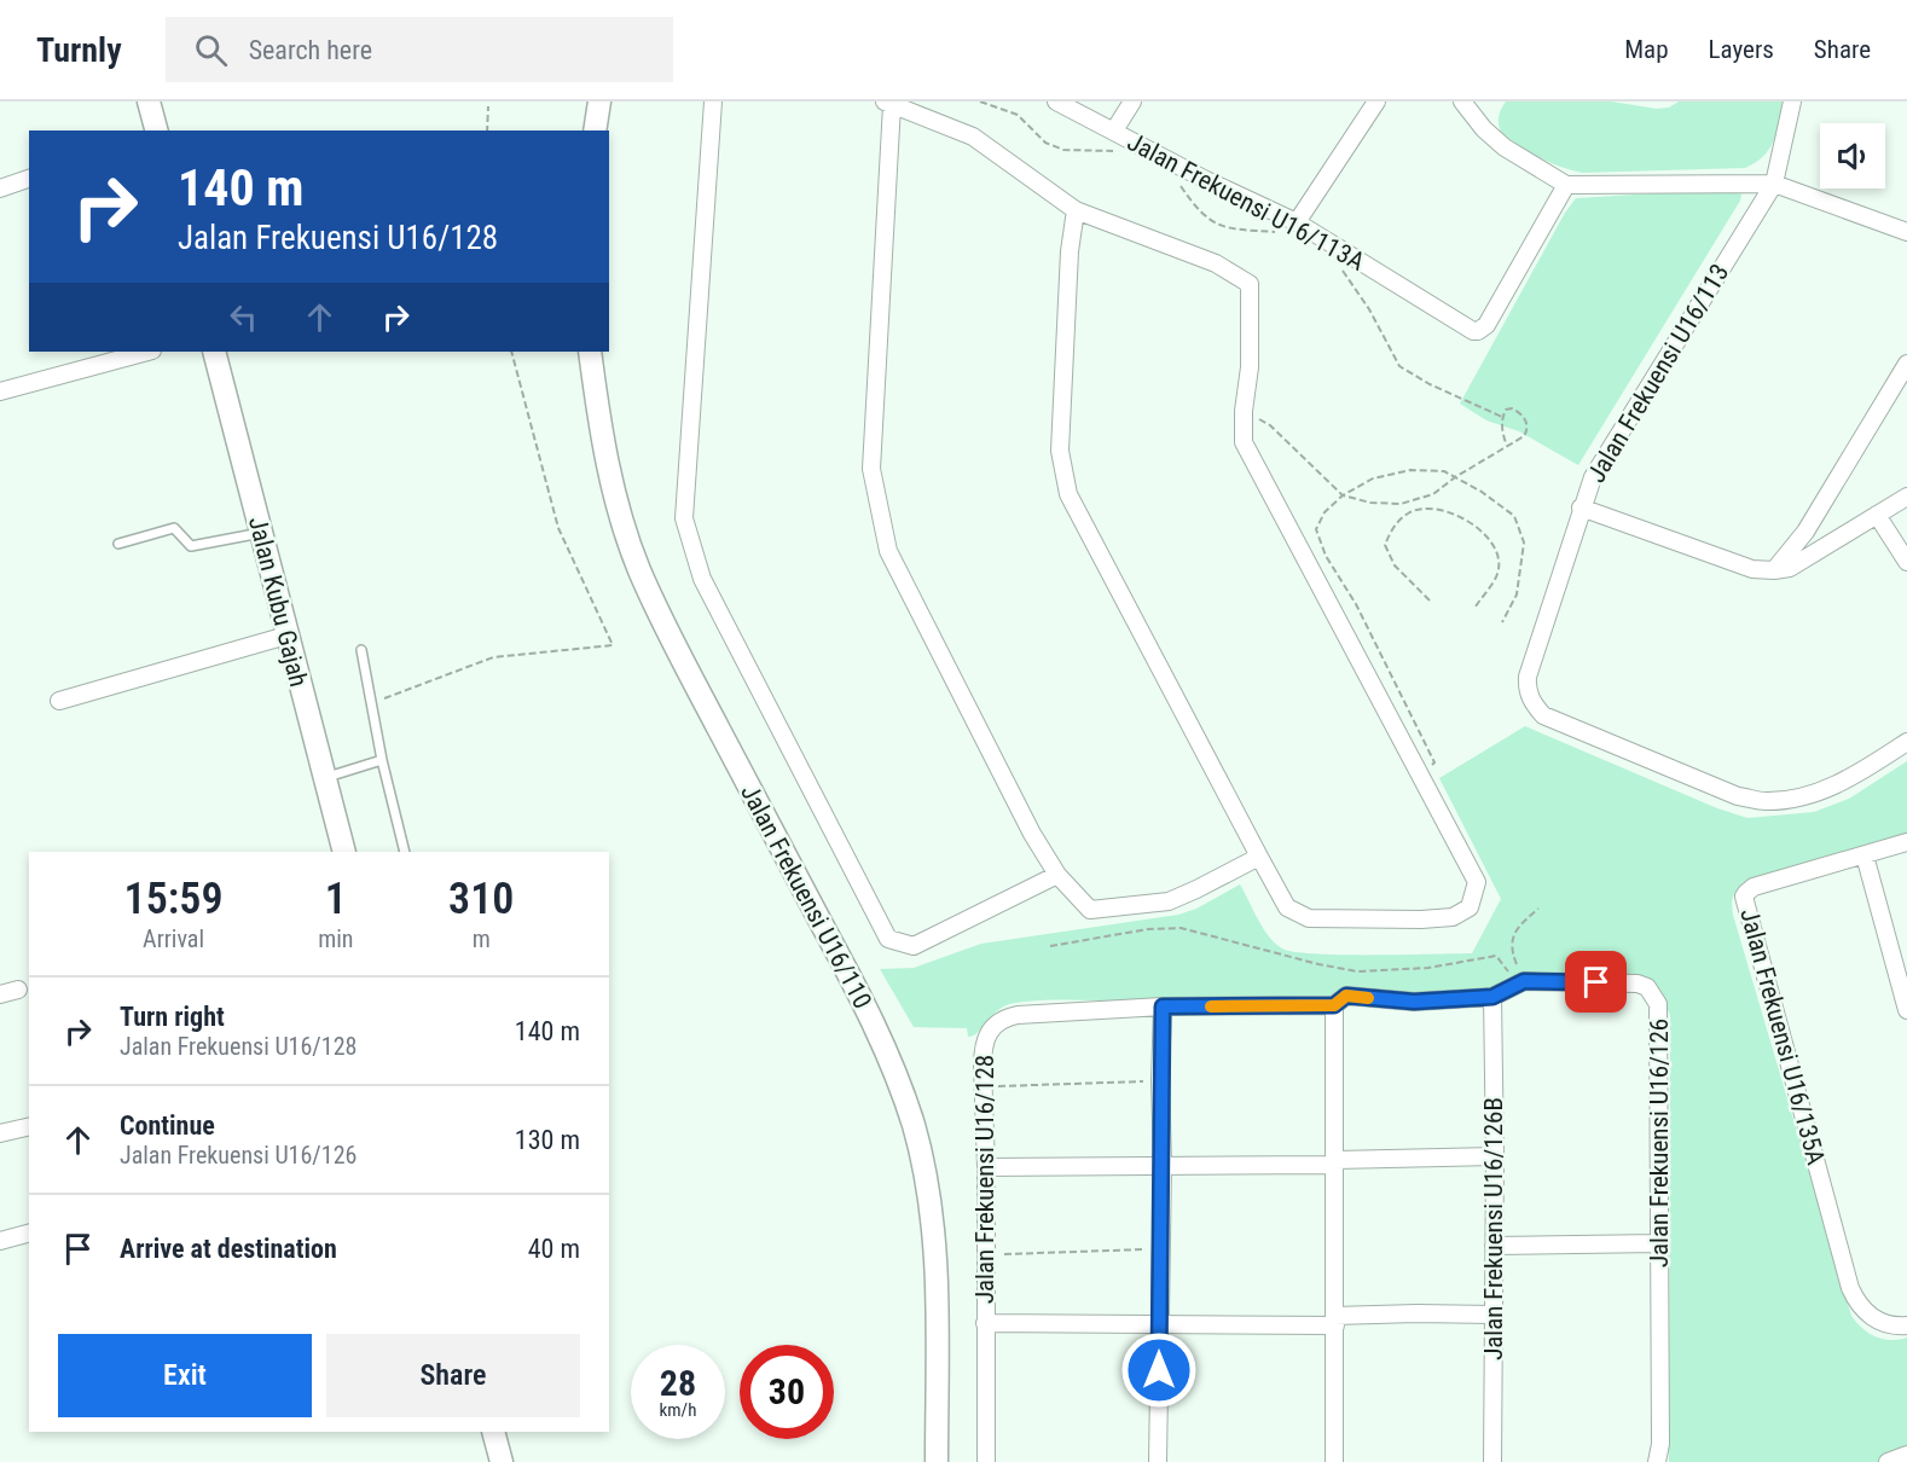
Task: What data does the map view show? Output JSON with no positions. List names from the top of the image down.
{
  "streets": {
    "street": [
      "Jalan Frekuensi U16/113A",
      "Jalan Frekuensi U16/113",
      "Jalan Kubu Gajah",
      "Jalan Frekuensi U16/110",
      "Jalan Frekuensi U16/135A",
      "Jalan Frekuensi U16/126",
      "Jalan Frekuensi U16/128",
      "Jalan Frekuensi U16/126B"
    ]
  },
  "crossings": [
    ["Jalan Frekuensi U16/128", "Jalan Frekuensi U16/126B"]
  ],
  "page": {
    "header": "Turnly",
    "search": "Search here",
    "nav": ["Map", "Layers", "Share"],
    "turn": ["140 m", "Jalan Frekuensi U16/128"],
    "eta": [
      "15:59",
      "Arrival",
      "1",
      "min",
      "310",
      "m"
    ],
    "list": [
      {
        "name": "Turn right",
        "note": "Jalan Frekuensi U16/128",
        "value": "140 m"
      },
      {
        "name": "Continue",
        "note": "Jalan Frekuensi U16/126",
        "value": "130 m"
      },
      {
        "name": "Arrive at destination",
        "value": "40 m"
      }
    ],
    "buttons": ["Exit", "Share"],
    "speed": "28 km/h",
    "limit": "30"
  }
}
